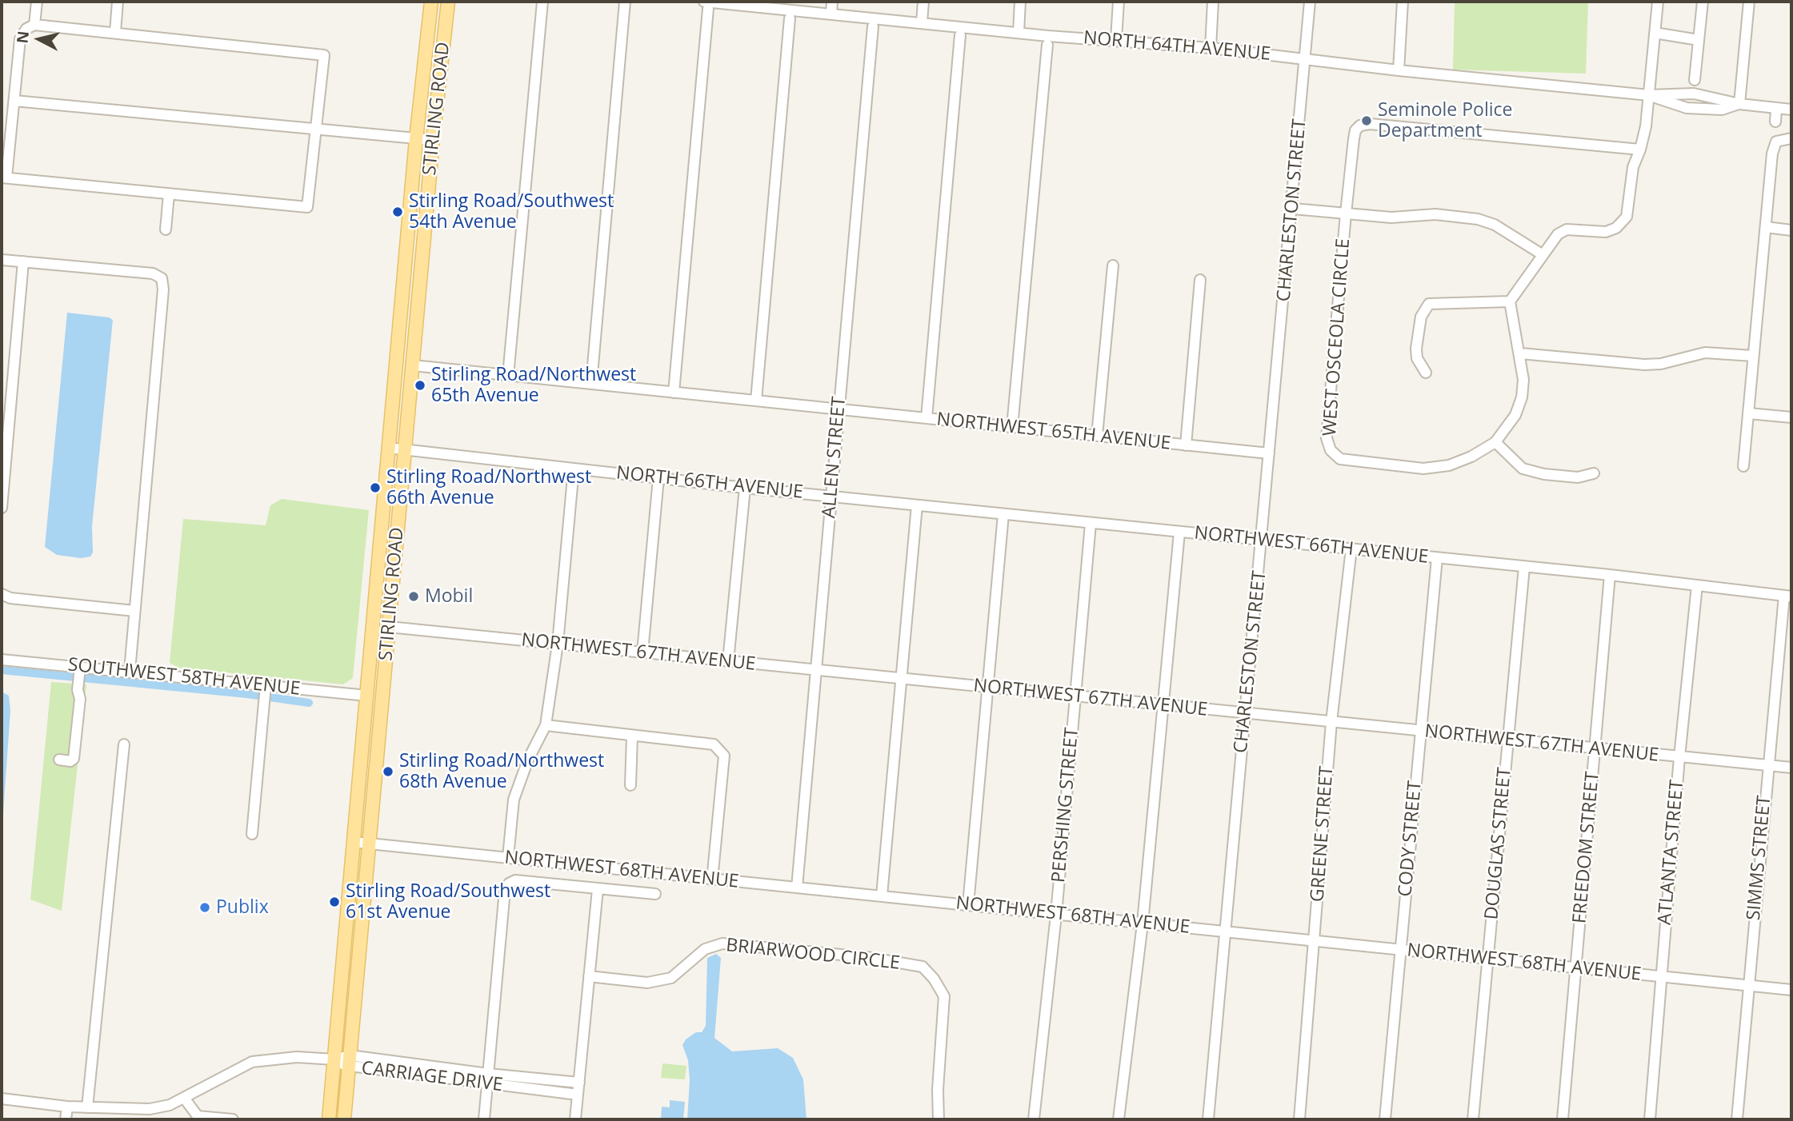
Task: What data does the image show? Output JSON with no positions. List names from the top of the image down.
{
  "streets": {
    "main road": ["STIRLING ROAD"],
    "street": [
      "NORTH 64TH AVENUE",
      "CHARLESTON STREET",
      "WEST OSCEOLA CIRCLE",
      "NORTHWEST 65TH AVENUE",
      "ALLEN STREET",
      "NORTH 66TH AVENUE",
      "NORTHWEST 66TH AVENUE",
      "NORTHWEST 67TH AVENUE",
      "SOUTHWEST 58TH AVENUE",
      "PERSHING STREET",
      "GREENE STREET",
      "CODY STREET",
      "DOUGLAS STREET",
      "FREEDOM STREET",
      "ATLANTA STREET",
      "SIMMS STREET",
      "NORTHWEST 68TH AVENUE",
      "BRIARWOOD CIRCLE",
      "CARRIAGE DRIVE"
    ]
  },
  "crossings": [
    ["NORTH 64TH AVENUE", "CHARLESTON STREET"],
    ["STIRLING ROAD", "NORTHWEST 65TH AVENUE"],
    ["STIRLING ROAD", "NORTH 66TH AVENUE"],
    ["STIRLING ROAD", "NORTHWEST 67TH AVENUE"],
    ["STIRLING ROAD", "SOUTHWEST 58TH AVENUE"],
    ["STIRLING ROAD", "NORTHWEST 68TH AVENUE"],
    ["STIRLING ROAD", "CARRIAGE DRIVE"],
    ["CHARLESTON STREET", "NORTHWEST 65TH AVENUE"],
    ["CHARLESTON STREET", "NORTHWEST 66TH AVENUE"],
    ["CHARLESTON STREET", "NORTHWEST 67TH AVENUE"],
    ["CHARLESTON STREET", "NORTHWEST 68TH AVENUE"],
    ["NORTHWEST 65TH AVENUE", "ALLEN STREET"],
    ["ALLEN STREET", "NORTH 66TH AVENUE"],
    ["ALLEN STREET", "NORTHWEST 66TH AVENUE"],
    ["ALLEN STREET", "NORTHWEST 67TH AVENUE"],
    ["ALLEN STREET", "NORTHWEST 68TH AVENUE"],
    ["NORTH 66TH AVENUE", "NORTHWEST 66TH AVENUE"],
    ["NORTHWEST 66TH AVENUE", "PERSHING STREET"],
    ["NORTHWEST 66TH AVENUE", "GREENE STREET"],
    ["NORTHWEST 66TH AVENUE", "CODY STREET"],
    ["NORTHWEST 66TH AVENUE", "DOUGLAS STREET"],
    ["NORTHWEST 66TH AVENUE", "FREEDOM STREET"],
    ["NORTHWEST 66TH AVENUE", "ATLANTA STREET"],
    ["NORTHWEST 66TH AVENUE", "SIMMS STREET"],
    ["NORTHWEST 67TH AVENUE", "PERSHING STREET"],
    ["NORTHWEST 67TH AVENUE", "GREENE STREET"],
    ["NORTHWEST 67TH AVENUE", "CODY STREET"],
    ["NORTHWEST 67TH AVENUE", "DOUGLAS STREET"],
    ["NORTHWEST 67TH AVENUE", "FREEDOM STREET"],
    ["NORTHWEST 67TH AVENUE", "ATLANTA STREET"],
    ["NORTHWEST 67TH AVENUE", "SIMMS STREET"],
    ["PERSHING STREET", "NORTHWEST 68TH AVENUE"],
    ["GREENE STREET", "NORTHWEST 68TH AVENUE"],
    ["CODY STREET", "NORTHWEST 68TH AVENUE"],
    ["DOUGLAS STREET", "NORTHWEST 68TH AVENUE"],
    ["FREEDOM STREET", "NORTHWEST 68TH AVENUE"],
    ["ATLANTA STREET", "NORTHWEST 68TH AVENUE"],
    ["SIMMS STREET", "NORTHWEST 68TH AVENUE"]
  ],
  "places": [
    "Seminole Police Department",
    "Stirling Road/Southwest 54th Avenue",
    "Stirling Road/Northwest 65th Avenue",
    "Stirling Road/Northwest 66th Avenue",
    "Mobil",
    "Stirling Road/Northwest 68th Avenue",
    "Stirling Road/Southwest 61st Avenue",
    "Publix"
  ],
  "north": "left"
}
